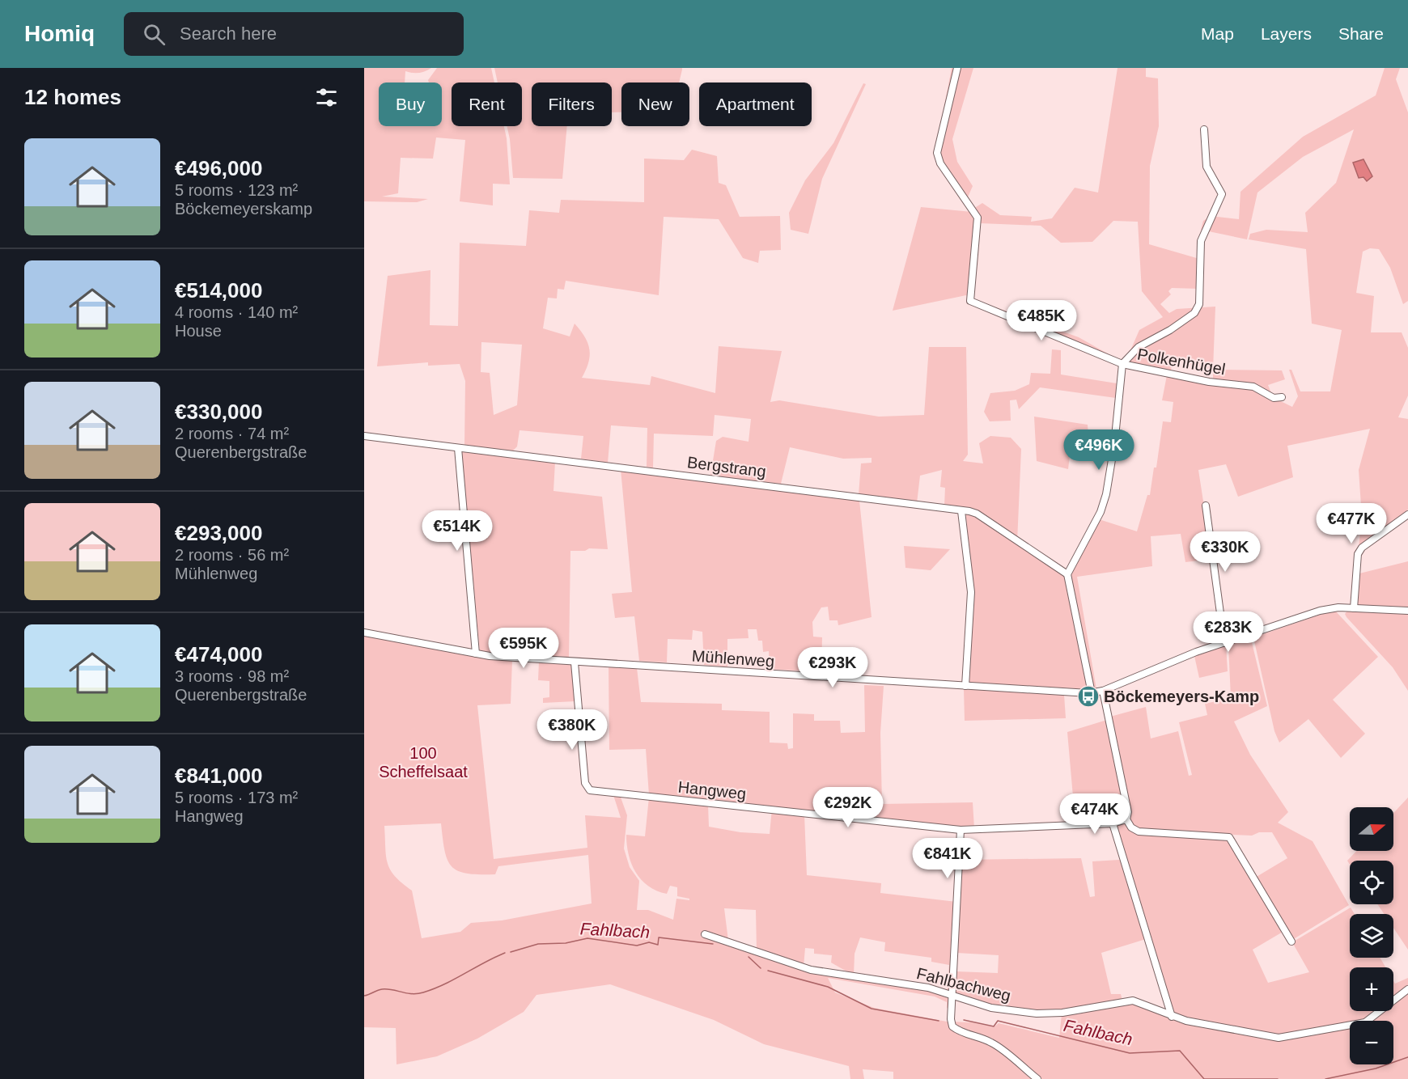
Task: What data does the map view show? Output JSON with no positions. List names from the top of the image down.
{
  "streets": {
    "street": [
      "Polkenhügel",
      "Bergstrang",
      "Mühlenweg",
      "Hangweg",
      "Fahlbachweg"
    ]
  },
  "crossings": [
    ["Mühlenweg", "Hangweg"]
  ],
  "water": ["Fahlbach"],
  "parks": ["100 Scheffelsaat"],
  "places": {
    "bus stop": ["Böckemeyers-Kamp"]
  },
  "north": "right",
  "page": {
    "header": "Homiq",
    "search": "Search here",
    "nav": ["Map", "Layers", "Share"],
    "heading": "12 homes",
    "chip": [
      "Buy",
      "Rent",
      "Filters",
      "New",
      "Apartment"
    ],
    "list": [
      {
        "name": "€496,000",
        "note": "5 rooms · 123 m² · Böckemeyerskamp"
      },
      {
        "name": "€514,000",
        "note": "4 rooms · 140 m² · House"
      },
      {
        "name": "€330,000",
        "note": "2 rooms · 74 m² · Querenbergstraße"
      },
      {
        "name": "€293,000",
        "note": "2 rooms · 56 m² · Mühlenweg"
      },
      {
        "name": "€474,000",
        "note": "3 rooms · 98 m² · Querenbergstraße"
      },
      {
        "name": "€841,000",
        "note": "5 rooms · 173 m² · Hangweg"
      }
    ],
    "price": [
      "€485K",
      "€496K",
      "€477K",
      "€514K",
      "€330K",
      "€283K",
      "€595K",
      "€293K",
      "€380K",
      "€292K",
      "€474K",
      "€841K"
    ],
    "map_buttons": ["+", "−"]
  }
}
